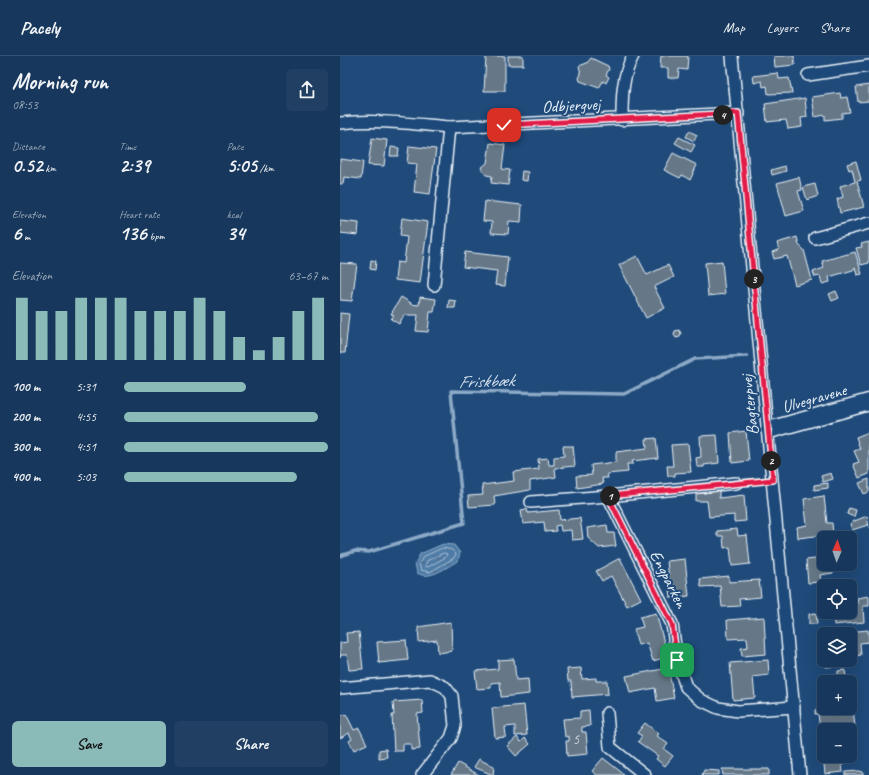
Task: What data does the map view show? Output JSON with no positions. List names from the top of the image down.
{
  "streets": {
    "street": [
      "Odbjergvej",
      "Ulvegravene",
      "Bagterpvej",
      "Engparken"
    ]
  },
  "crossings": [
    ["Odbjergvej", "Bagterpvej"],
    ["Ulvegravene", "Bagterpvej"],
    ["Bagterpvej", "Engparken"]
  ],
  "water": ["Friskbæk"],
  "house_numbers": ["5"],
  "north": "top",
  "page": {
    "header": "Pacely",
    "nav": ["Map", "Layers", "Share"],
    "heading": ["Morning run", "08:53"],
    "pins": [
      "4",
      "3",
      "2",
      "1"
    ],
    "stats": [
      ["Distance", "0.52 km"],
      ["Time", "2:39"],
      ["Pace", "5:05 /km"],
      ["Elevation", "6 m"],
      ["Heart rate", "136 bpm"],
      ["kcal", "34"]
    ],
    "chart": ["Elevation", "63–67 m"],
    "list": [
      {
        "name": "100 m",
        "note": "5:31"
      },
      {
        "name": "200 m",
        "note": "4:55"
      },
      {
        "name": "300 m",
        "note": "4:51"
      },
      {
        "name": "400 m",
        "note": "5:03"
      }
    ],
    "map_buttons": ["+", "−"],
    "buttons": ["Save", "Share"]
  }
}
